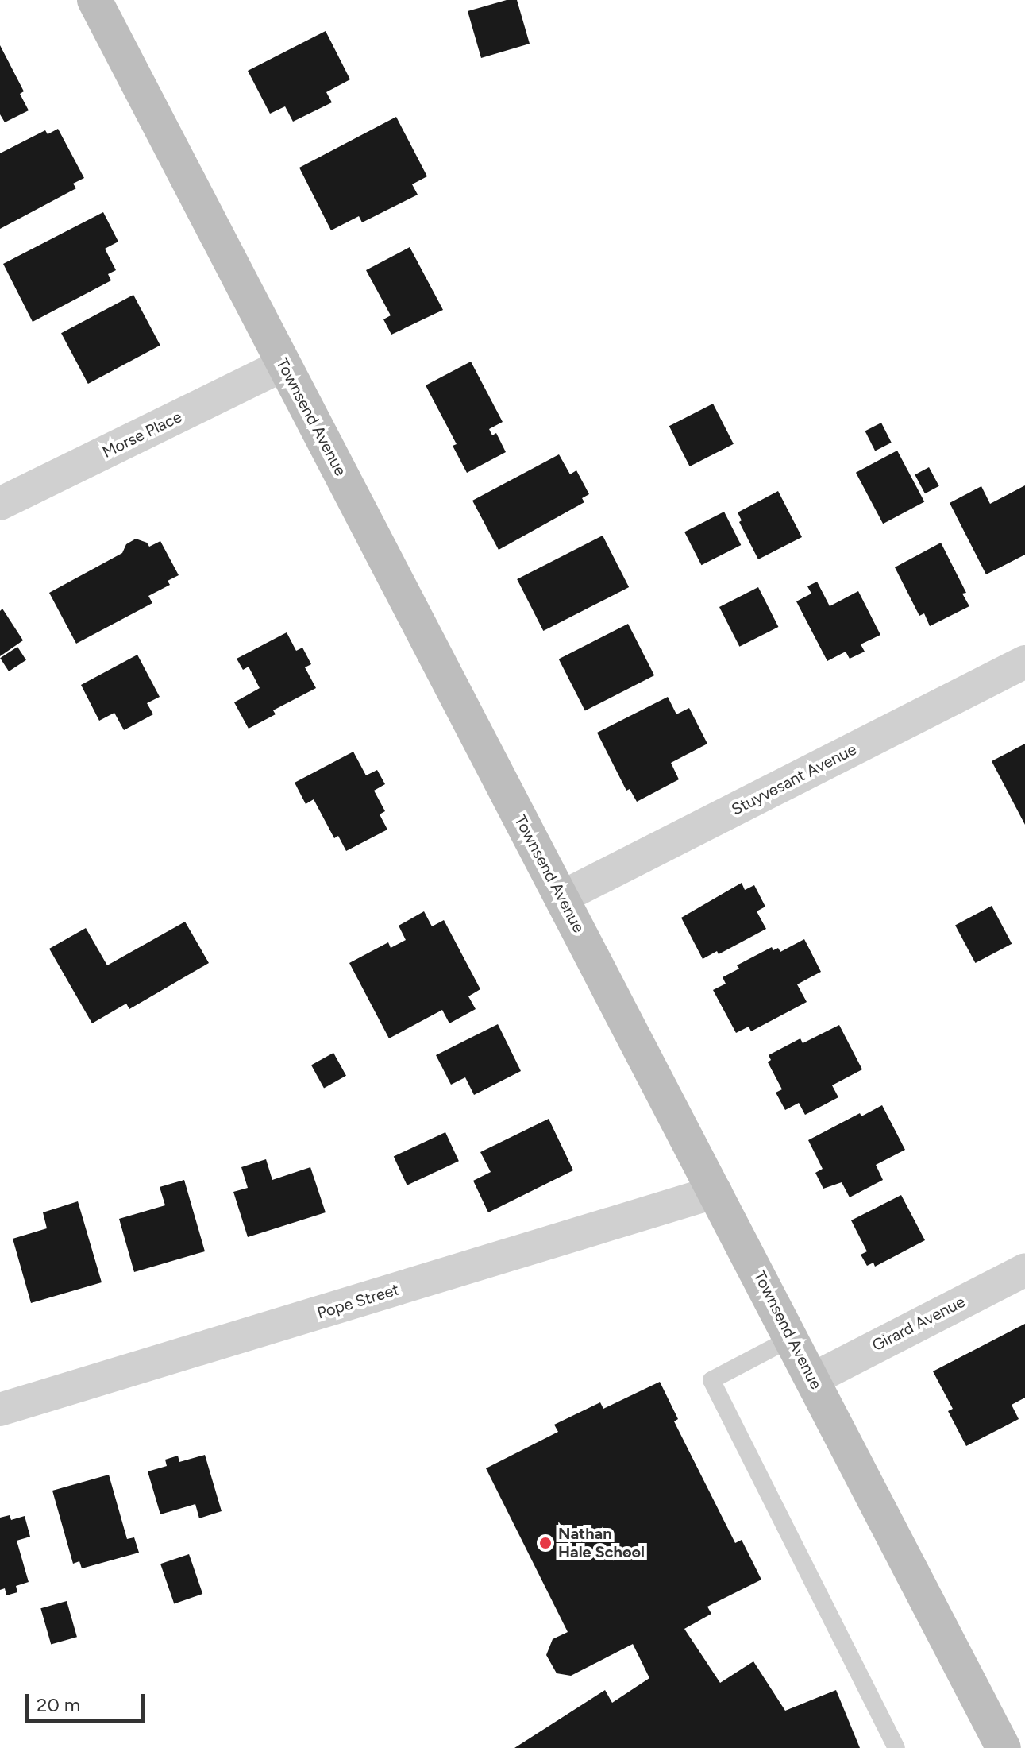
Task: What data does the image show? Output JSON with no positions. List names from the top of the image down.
{
  "streets": {
    "main road": ["Townsend Avenue"],
    "street": [
      "Morse Place",
      "Stuyvesant Avenue",
      "Pope Street",
      "Girard Avenue"
    ]
  },
  "crossings": [
    ["Townsend Avenue", "Morse Place"],
    ["Townsend Avenue", "Stuyvesant Avenue"],
    ["Townsend Avenue", "Pope Street"],
    ["Townsend Avenue", "Girard Avenue"]
  ],
  "places": ["Nathan Hale School"],
  "scale_bar": "20 m"
}
